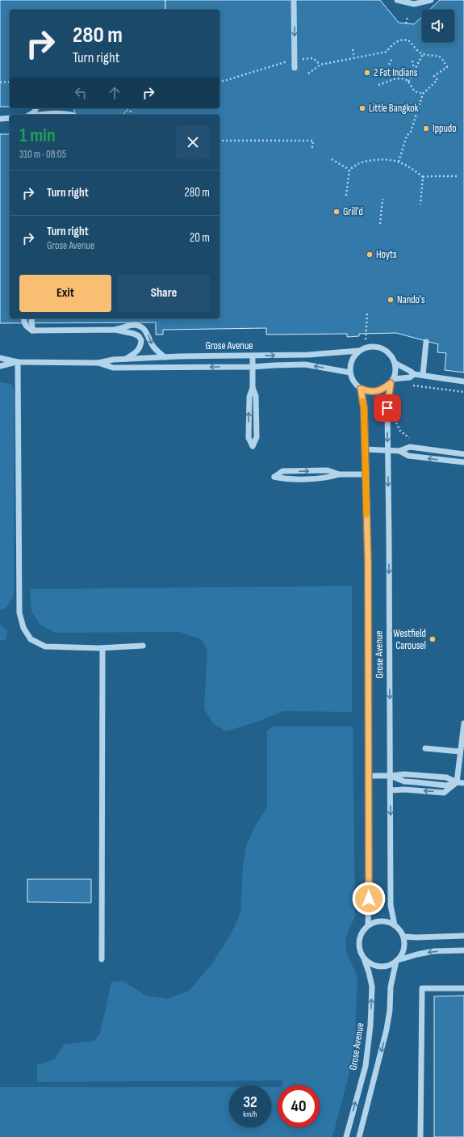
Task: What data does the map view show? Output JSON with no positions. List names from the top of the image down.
{
  "streets": {
    "street": ["Grose Avenue"]
  },
  "places": [
    "2 Fat Indians",
    "Little Bangkok",
    "Ippudo",
    "Grill'd",
    "Hoyts",
    "Nando's",
    "Westfield Carousel"
  ],
  "page": {
    "turn": ["280 m", "Turn right"],
    "heading": ["1 min", "310 m · 08:05"],
    "list": [
      {
        "name": "Turn right",
        "value": "280 m"
      },
      {
        "name": "Turn right",
        "note": "Grose Avenue",
        "value": "20 m"
      }
    ],
    "buttons": ["Exit", "Share"],
    "speed": "32 km/h",
    "limit": "40"
  }
}
